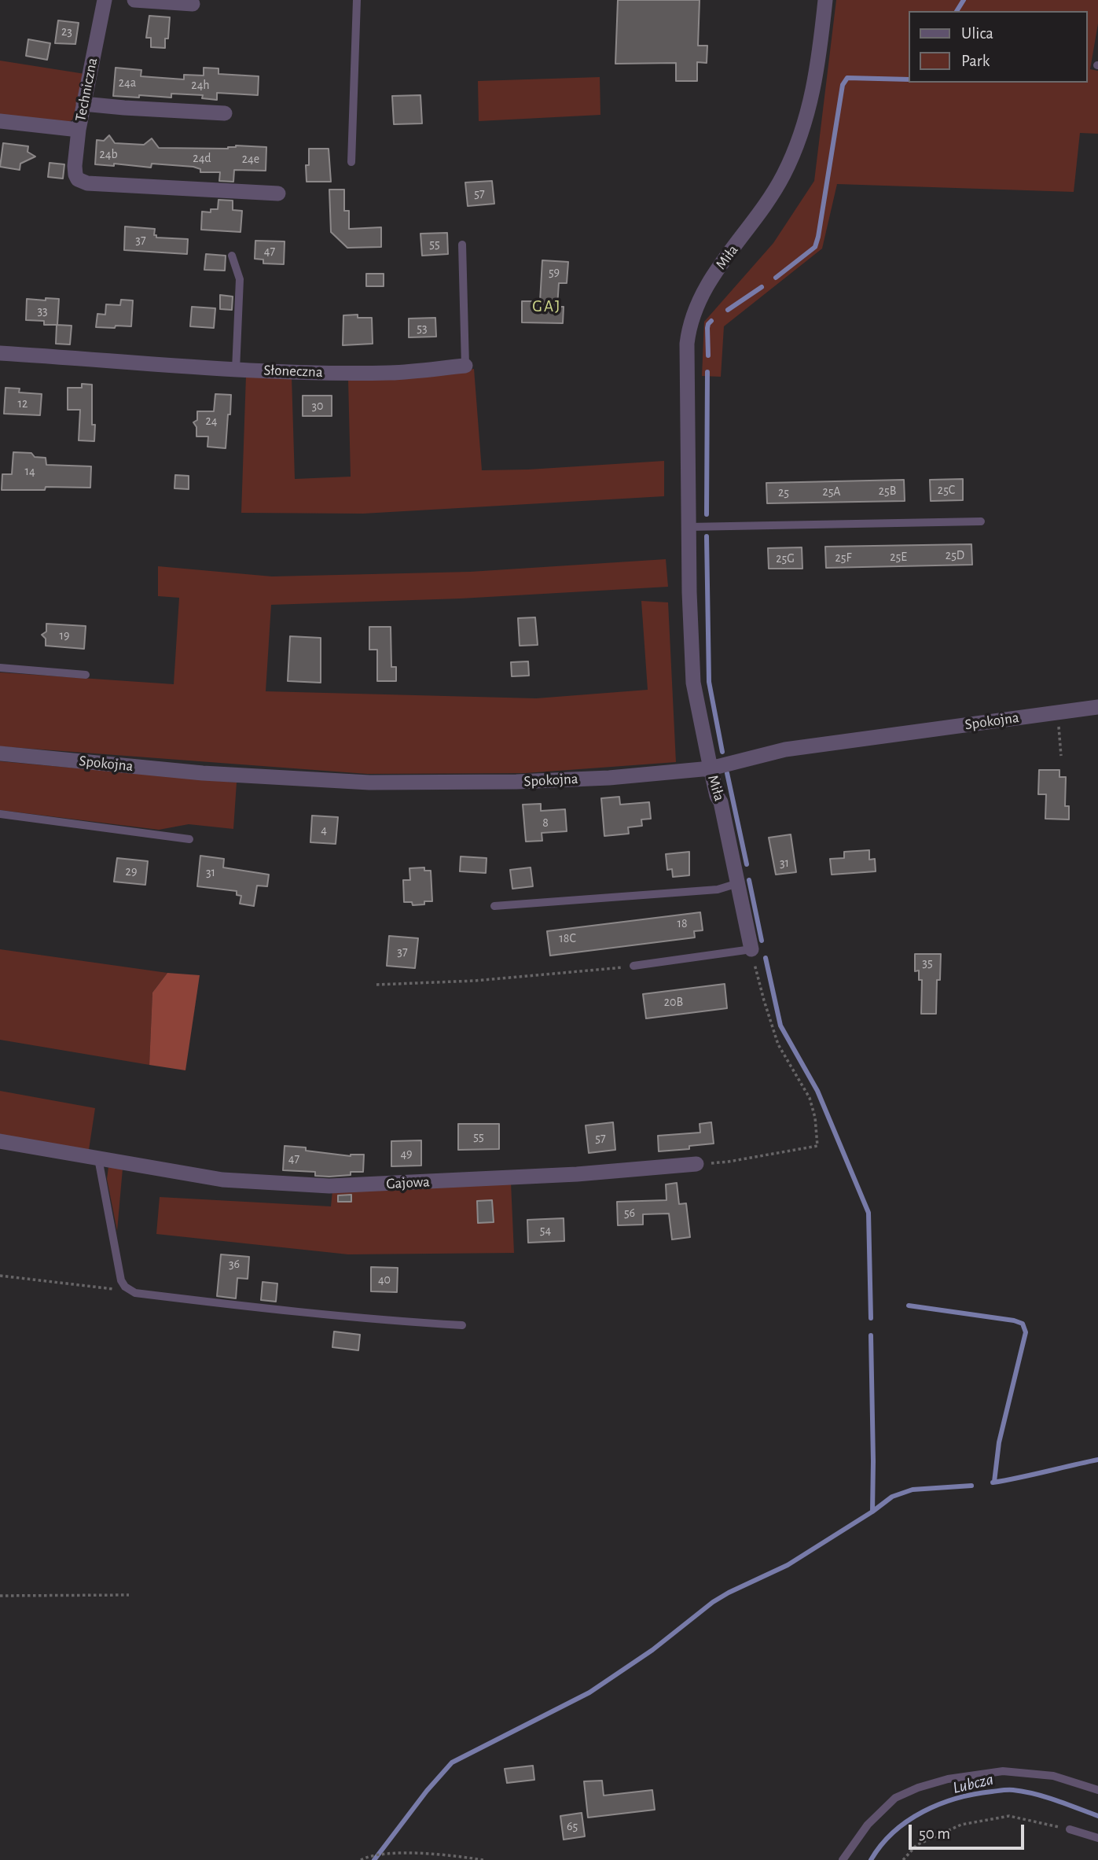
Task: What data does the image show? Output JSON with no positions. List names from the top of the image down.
{
  "streets": {
    "street": [
      "Techniczna",
      "Miła",
      "Słoneczna",
      "Spokojna",
      "Gajowa"
    ]
  },
  "crossings": [
    ["Miła", "Spokojna"]
  ],
  "districts": ["GAJ"],
  "water": ["Lubcza"],
  "house_numbers": [
    "23",
    "24a",
    "24h",
    "24b",
    "24d",
    "24e",
    "57",
    "37",
    "55",
    "47",
    "59",
    "33",
    "53",
    "12",
    "30",
    "24",
    "14",
    "25C",
    "25B",
    "25A",
    "25",
    "25D",
    "25E",
    "25F",
    "25G",
    "19",
    "8",
    "4",
    "31",
    "29",
    "31",
    "18",
    "18C",
    "37",
    "35",
    "20B",
    "55",
    "57",
    "49",
    "47",
    "56",
    "54",
    "36",
    "40",
    "65"
  ],
  "legend": ["Ulica", "Park"],
  "scale_bar": "50 m"
}
